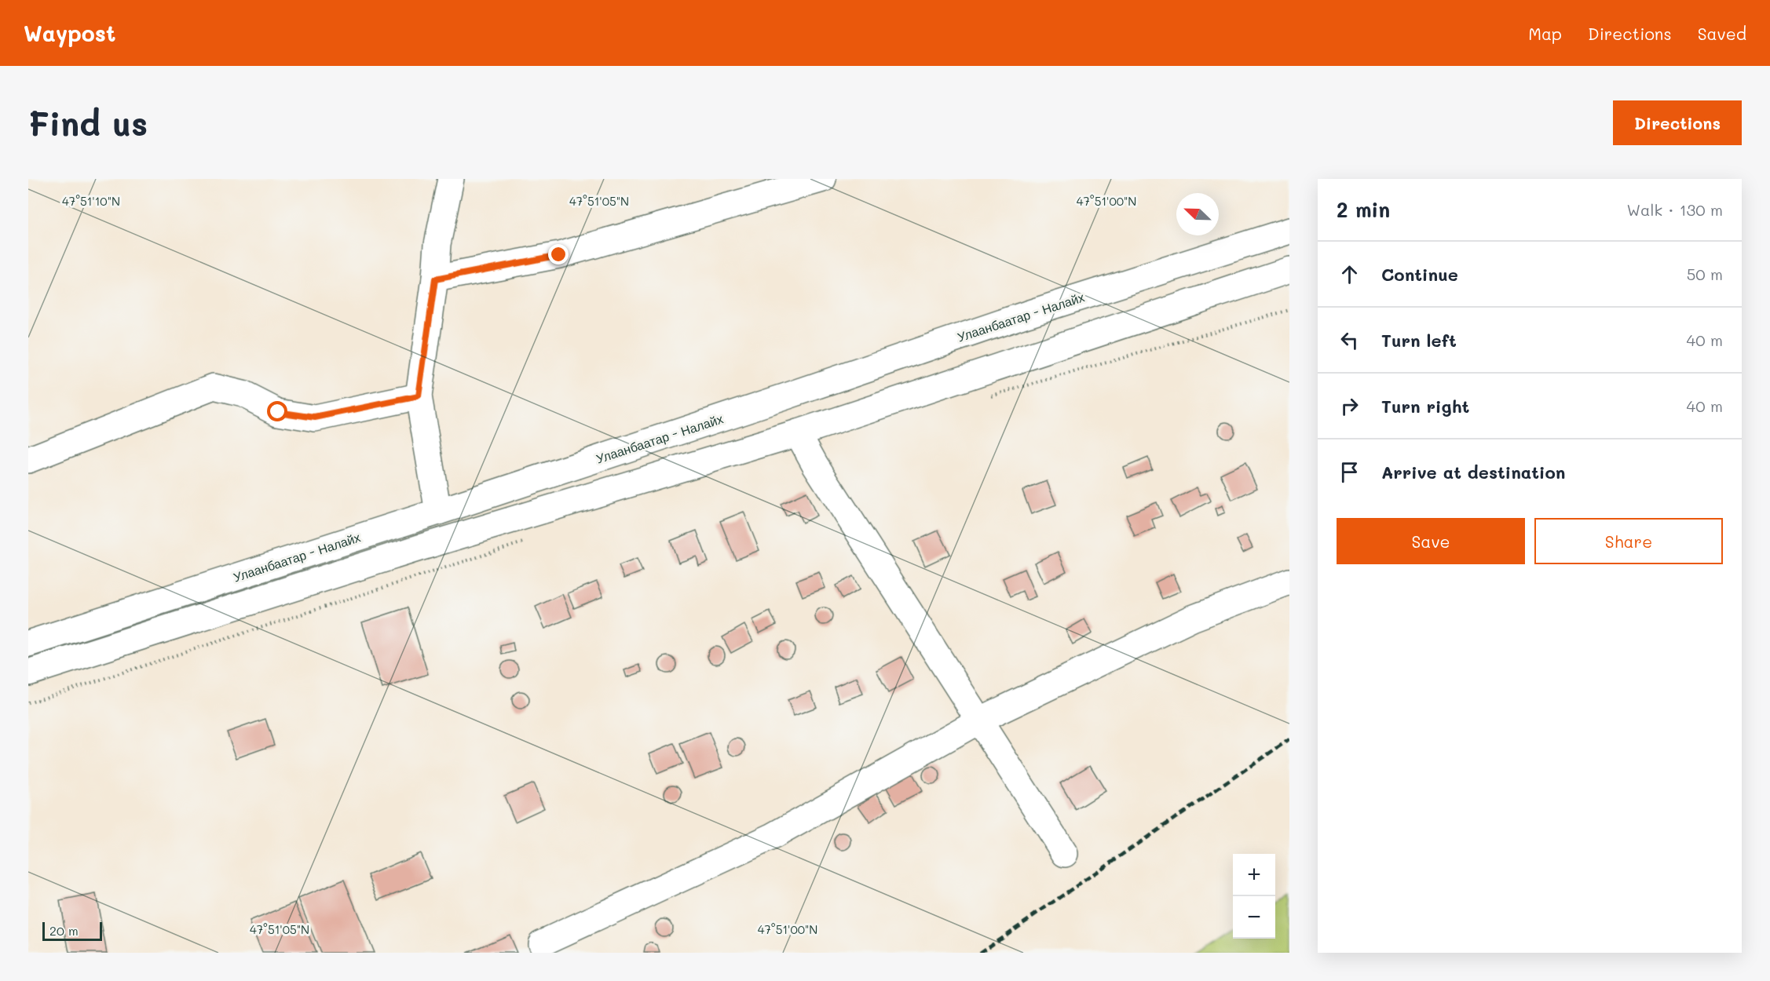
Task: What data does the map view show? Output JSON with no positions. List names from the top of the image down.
{
  "streets": {
    "main road": ["Улаанбаатар - Налайх"]
  },
  "scale_bar": "20 m",
  "north": "top left",
  "page": {
    "header": "Waypost",
    "nav": ["Map", "Directions", "Saved"],
    "buttons": [
      "Directions",
      ["Save", "Share"]
    ],
    "title": "Find us",
    "heading": ["2 min", "Walk · 130 m"],
    "list": [
      ["Continue", "50 m"],
      ["Turn left", "40 m"],
      ["Turn right", "40 m"],
      "Arrive at destination"
    ],
    "map_buttons": ["+", "−"],
    "scale": "20 m"
  },
  "coordinates": ["47°51'10\"N", "47°51'05\"N", "47°51'00\"N"]
}
